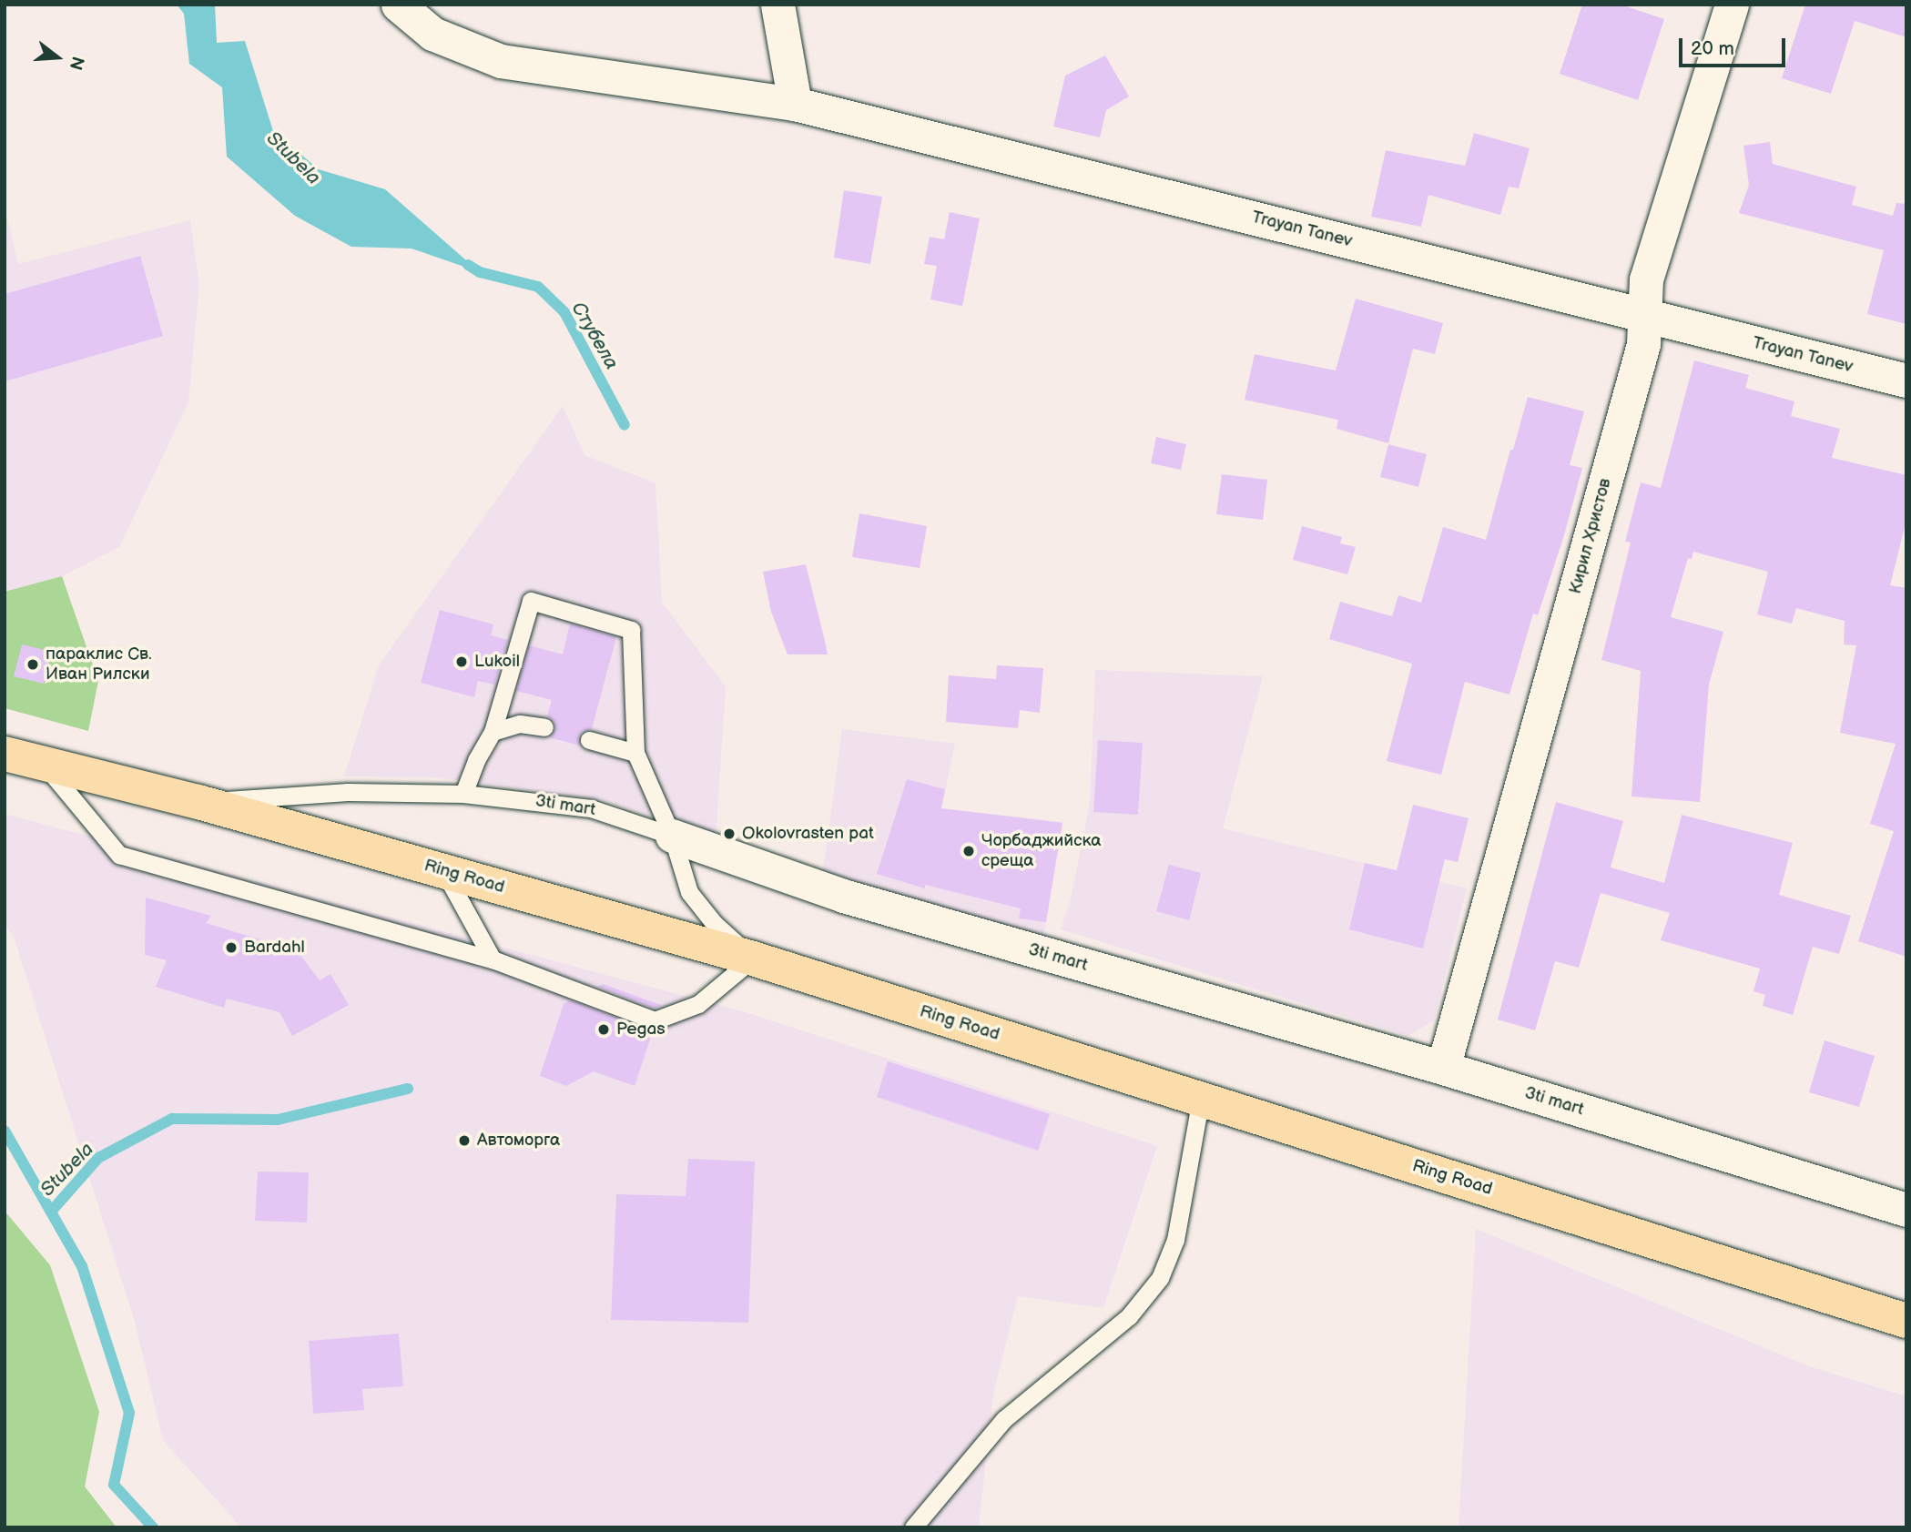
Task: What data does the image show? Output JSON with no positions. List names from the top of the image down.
{
  "streets": {
    "highway": ["Ring Road"],
    "street": ["Trayan Tanev", "Кирил Христов", "3ti mart"]
  },
  "crossings": [
    ["Trayan Tanev", "Кирил Христов"],
    ["Кирил Христов", "3ti mart"],
    ["3ti mart", "Ring Road"]
  ],
  "water": ["Stubela", "Стубела"],
  "places": [
    "Lukoil",
    "параклис Св. Иван Рилски",
    "Okolovrasten pat",
    "Чорбаджийска среща",
    "Bardahl",
    "Pegas",
    "Автоморга"
  ],
  "scale_bar": "20 m",
  "north": "right"
}
